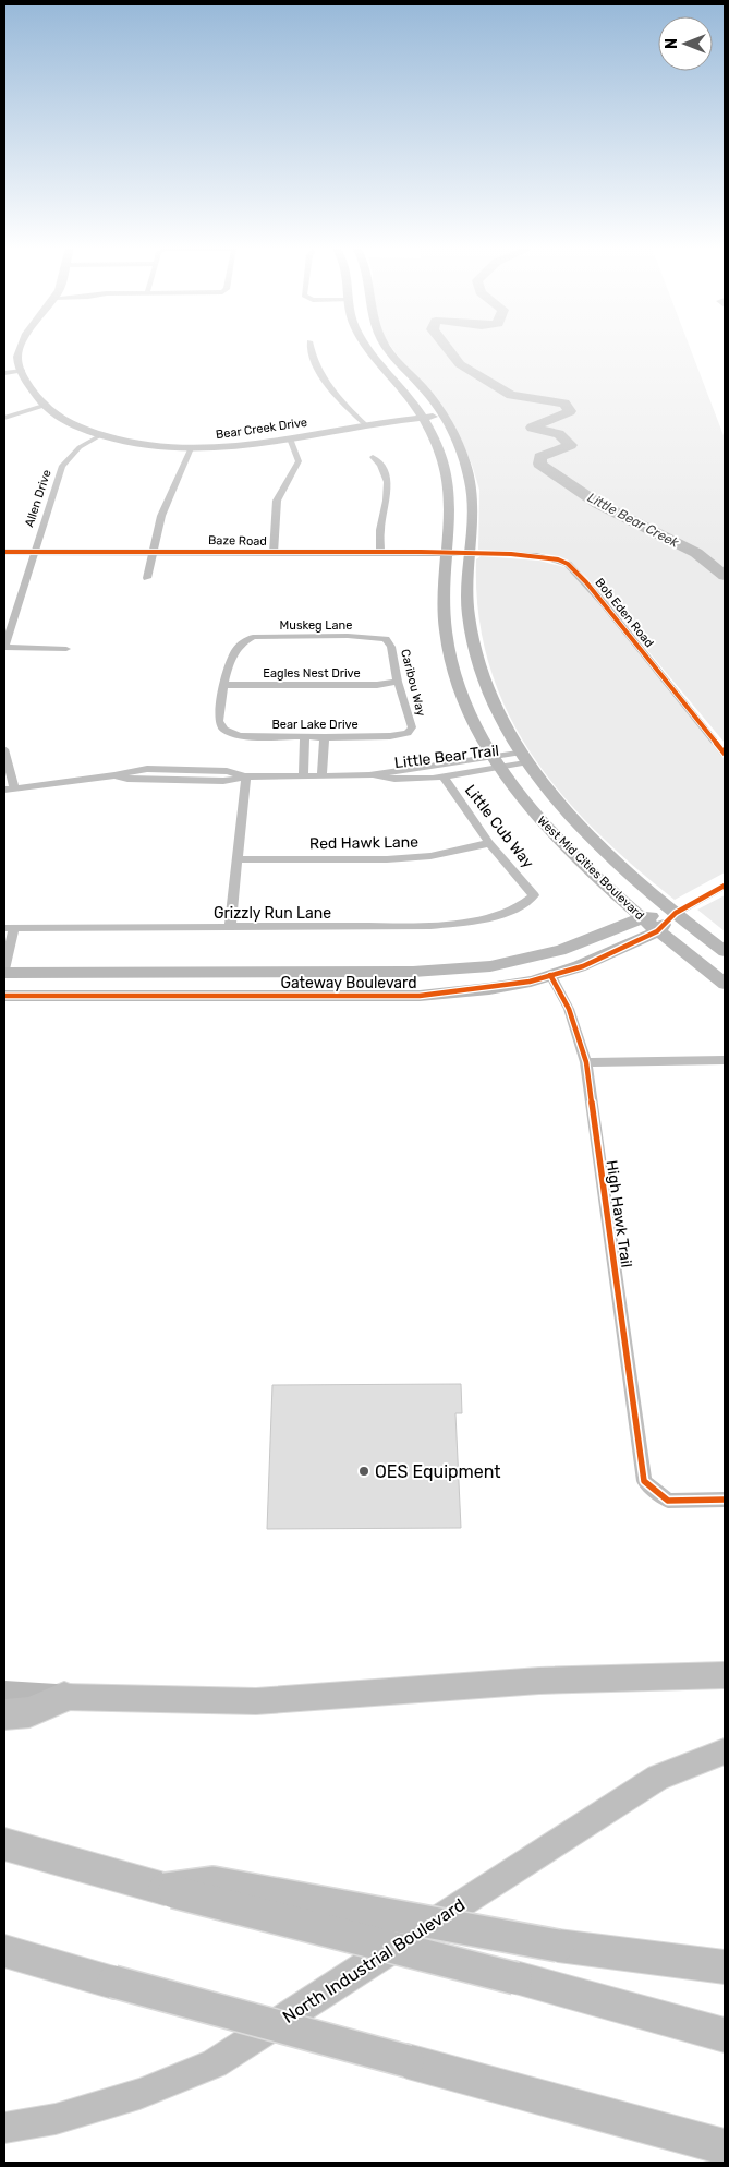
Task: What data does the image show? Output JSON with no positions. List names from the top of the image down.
{
  "streets": {
    "main road": [
      "Bear Creek Drive",
      "Baze Road",
      "West Mid Cities Boulevard",
      "Gateway Boulevard",
      "North Industrial Boulevard"
    ],
    "street": [
      "Allen Drive",
      "Bob Eden Road",
      "Muskeg Lane",
      "Eagles Nest Drive",
      "Caribou Way",
      "Bear Lake Drive",
      "Little Bear Trail",
      "Little Cub Way",
      "Red Hawk Lane",
      "Grizzly Run Lane",
      "High Hawk Trail"
    ]
  },
  "crossings": [
    ["Bear Creek Drive", "Allen Drive"],
    ["Bear Creek Drive", "West Mid Cities Boulevard"],
    ["Allen Drive", "Baze Road"],
    ["Baze Road", "Bob Eden Road"],
    ["Baze Road", "West Mid Cities Boulevard"],
    ["Bob Eden Road", "West Mid Cities Boulevard"],
    ["Muskeg Lane", "Eagles Nest Drive"],
    ["Muskeg Lane", "Caribou Way"],
    ["Muskeg Lane", "Bear Lake Drive"],
    ["Eagles Nest Drive", "Caribou Way"],
    ["Eagles Nest Drive", "Bear Lake Drive"],
    ["Caribou Way", "Bear Lake Drive"],
    ["Little Bear Trail", "Little Cub Way"],
    ["Little Bear Trail", "West Mid Cities Boulevard"],
    ["Little Cub Way", "Red Hawk Lane"],
    ["Little Cub Way", "Grizzly Run Lane"],
    ["West Mid Cities Boulevard", "Gateway Boulevard"],
    ["Gateway Boulevard", "High Hawk Trail"]
  ],
  "water": ["Little Bear Creek"],
  "places": ["OES Equipment"],
  "north": "left"
}
